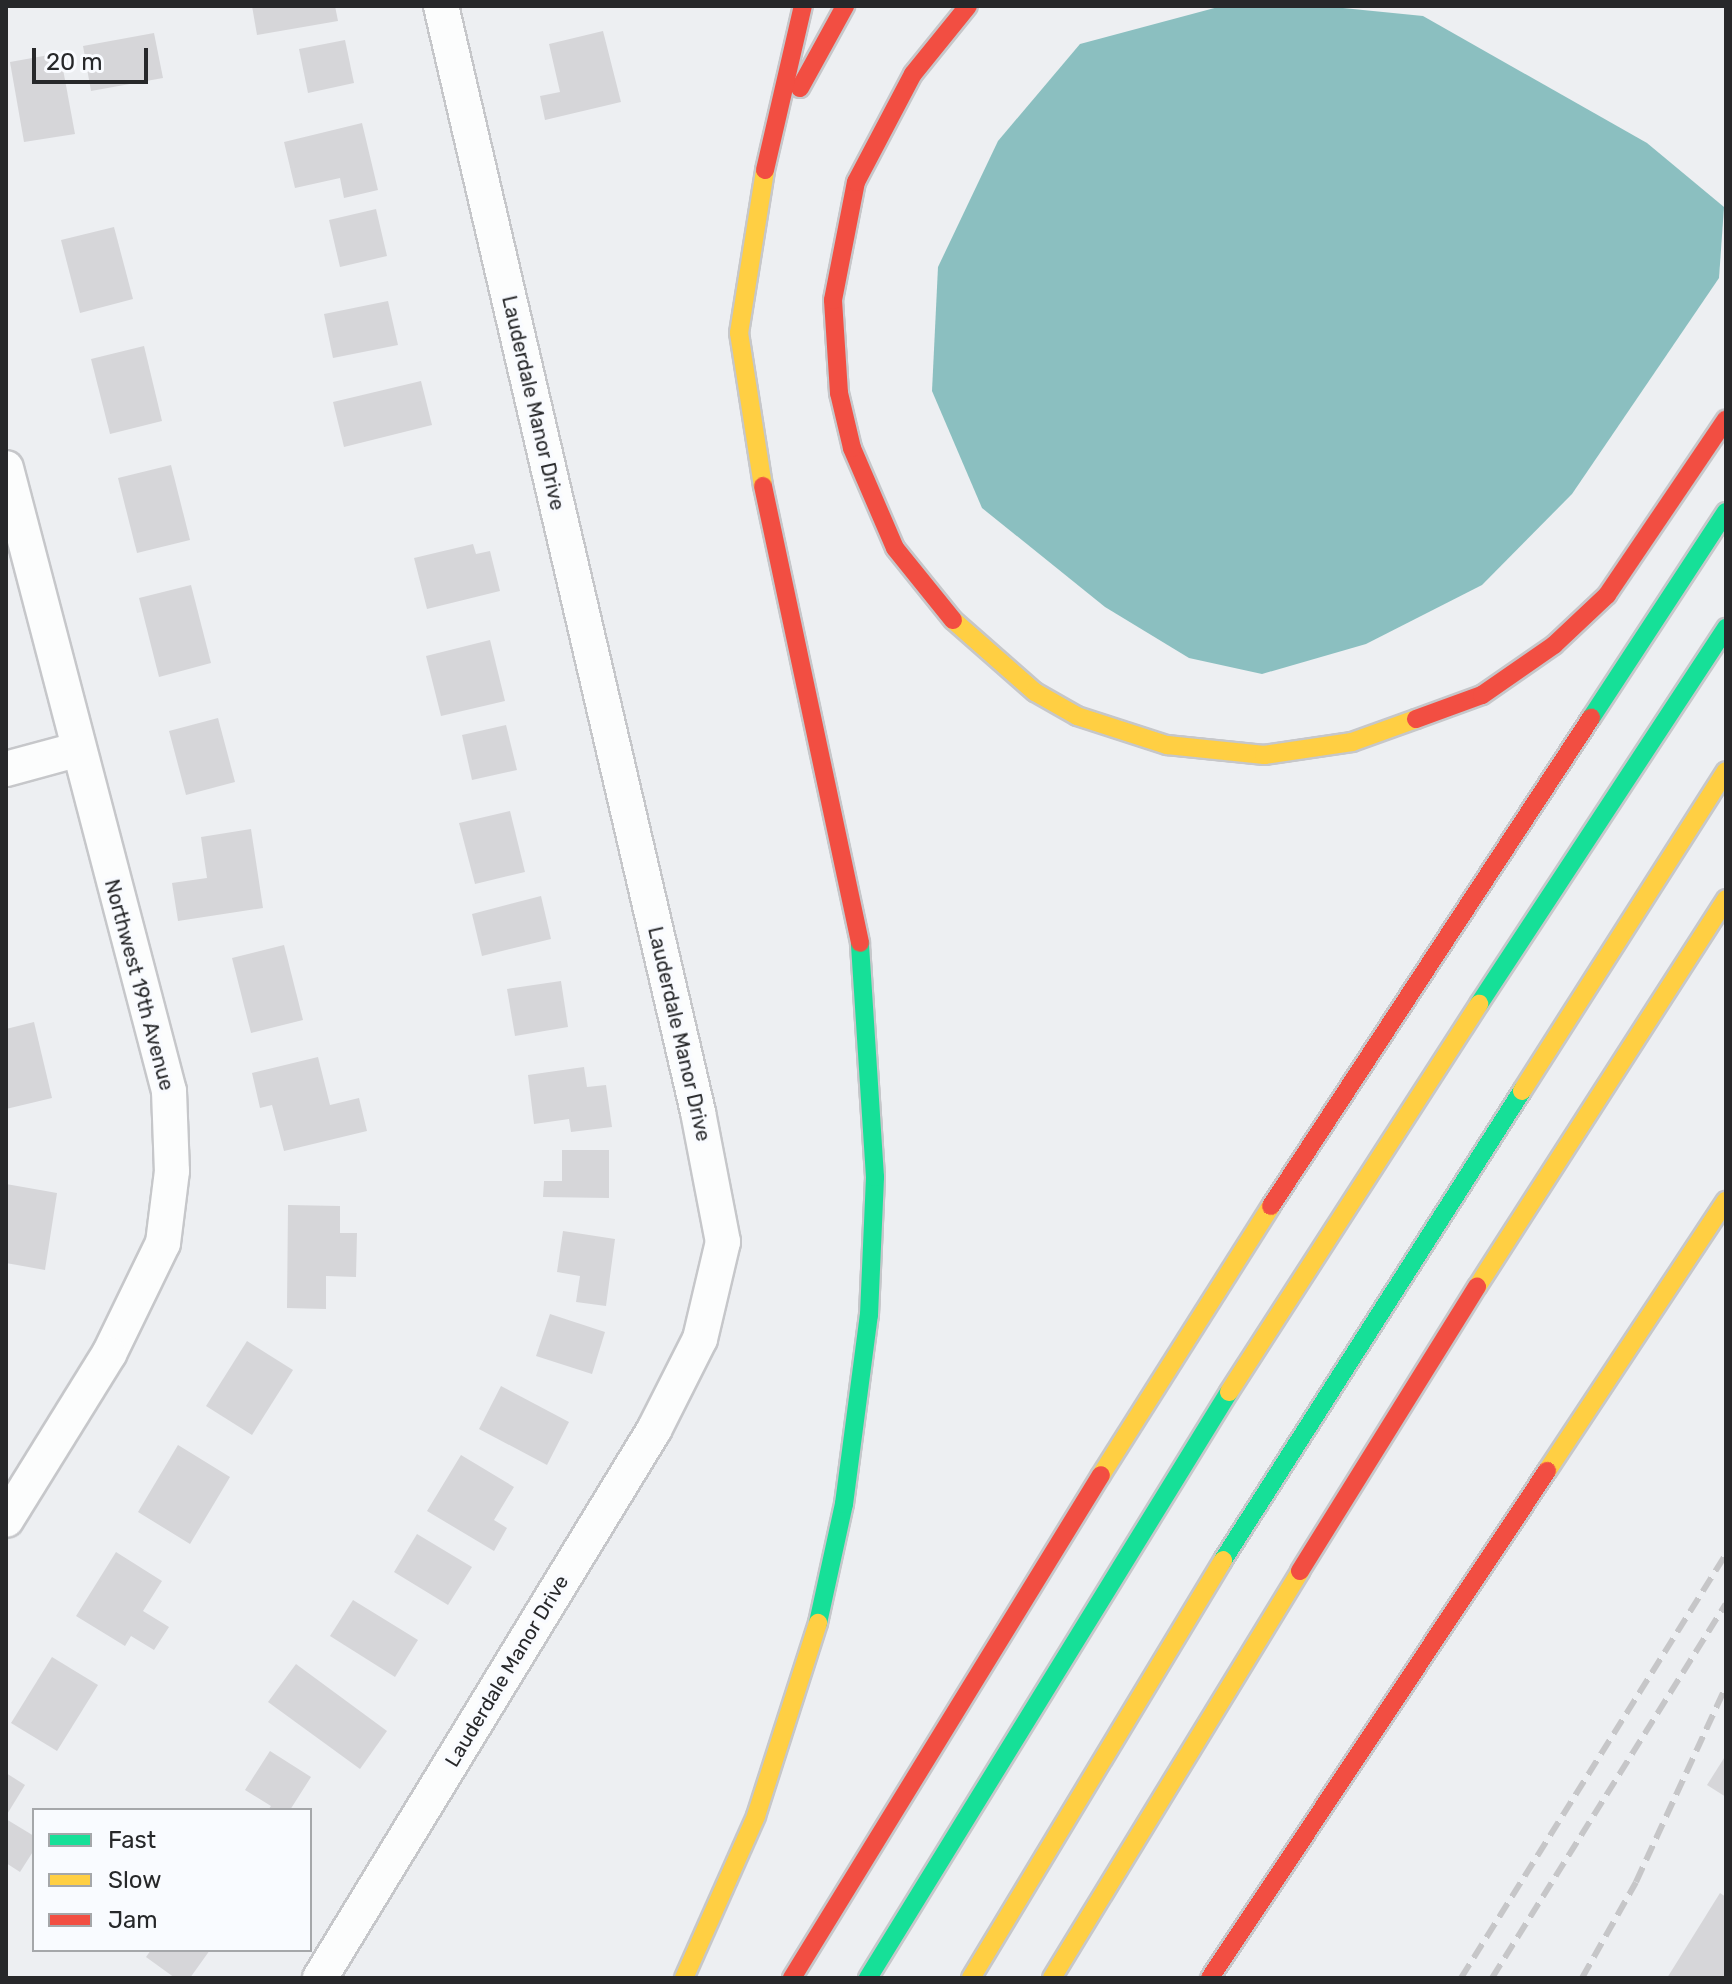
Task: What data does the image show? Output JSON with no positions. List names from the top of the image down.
{
  "streets": {
    "street": ["Lauderdale Manor Drive", "Northwest 19th Avenue"]
  },
  "legend": ["Fast", "Slow", "Jam"],
  "scale_bar": "20 m"
}
